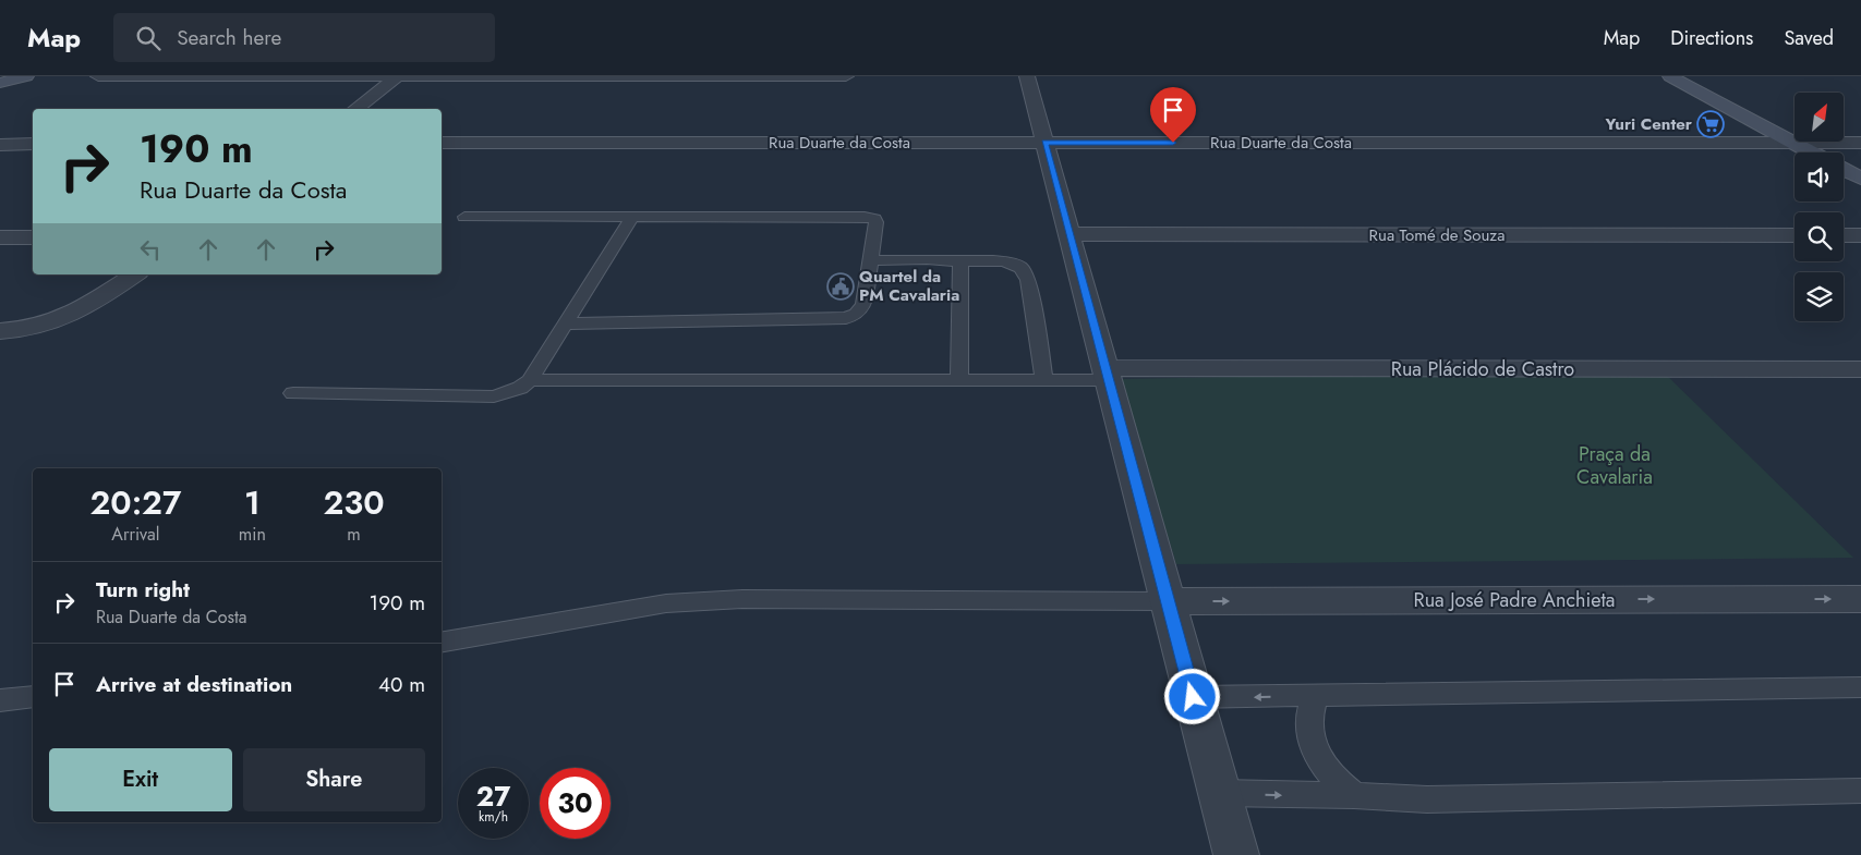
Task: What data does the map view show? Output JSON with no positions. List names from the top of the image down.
{
  "streets": {
    "street": [
      "Rua Duarte da Costa",
      "Rua Tomé de Souza",
      "Rua Plácido de Castro",
      "Rua José Padre Anchieta"
    ]
  },
  "one_way": ["Rua José Padre Anchieta"],
  "parks": ["Praça da Cavalaria"],
  "places": {
    "supermarket": ["Yuri Center"],
    "public building": ["Quartel da PM Cavalaria"]
  },
  "north": "top right",
  "page": {
    "header": "Map",
    "search": "Search here",
    "nav": ["Map", "Directions", "Saved"],
    "turn": ["190 m", "Rua Duarte da Costa"],
    "eta": [
      "20:27",
      "Arrival",
      "1",
      "min",
      "230",
      "m"
    ],
    "list": [
      {
        "name": "Turn right",
        "note": "Rua Duarte da Costa",
        "value": "190 m"
      },
      {
        "name": "Arrive at destination",
        "value": "40 m"
      }
    ],
    "buttons": ["Exit", "Share"],
    "speed": "27 km/h",
    "limit": "30"
  }
}
